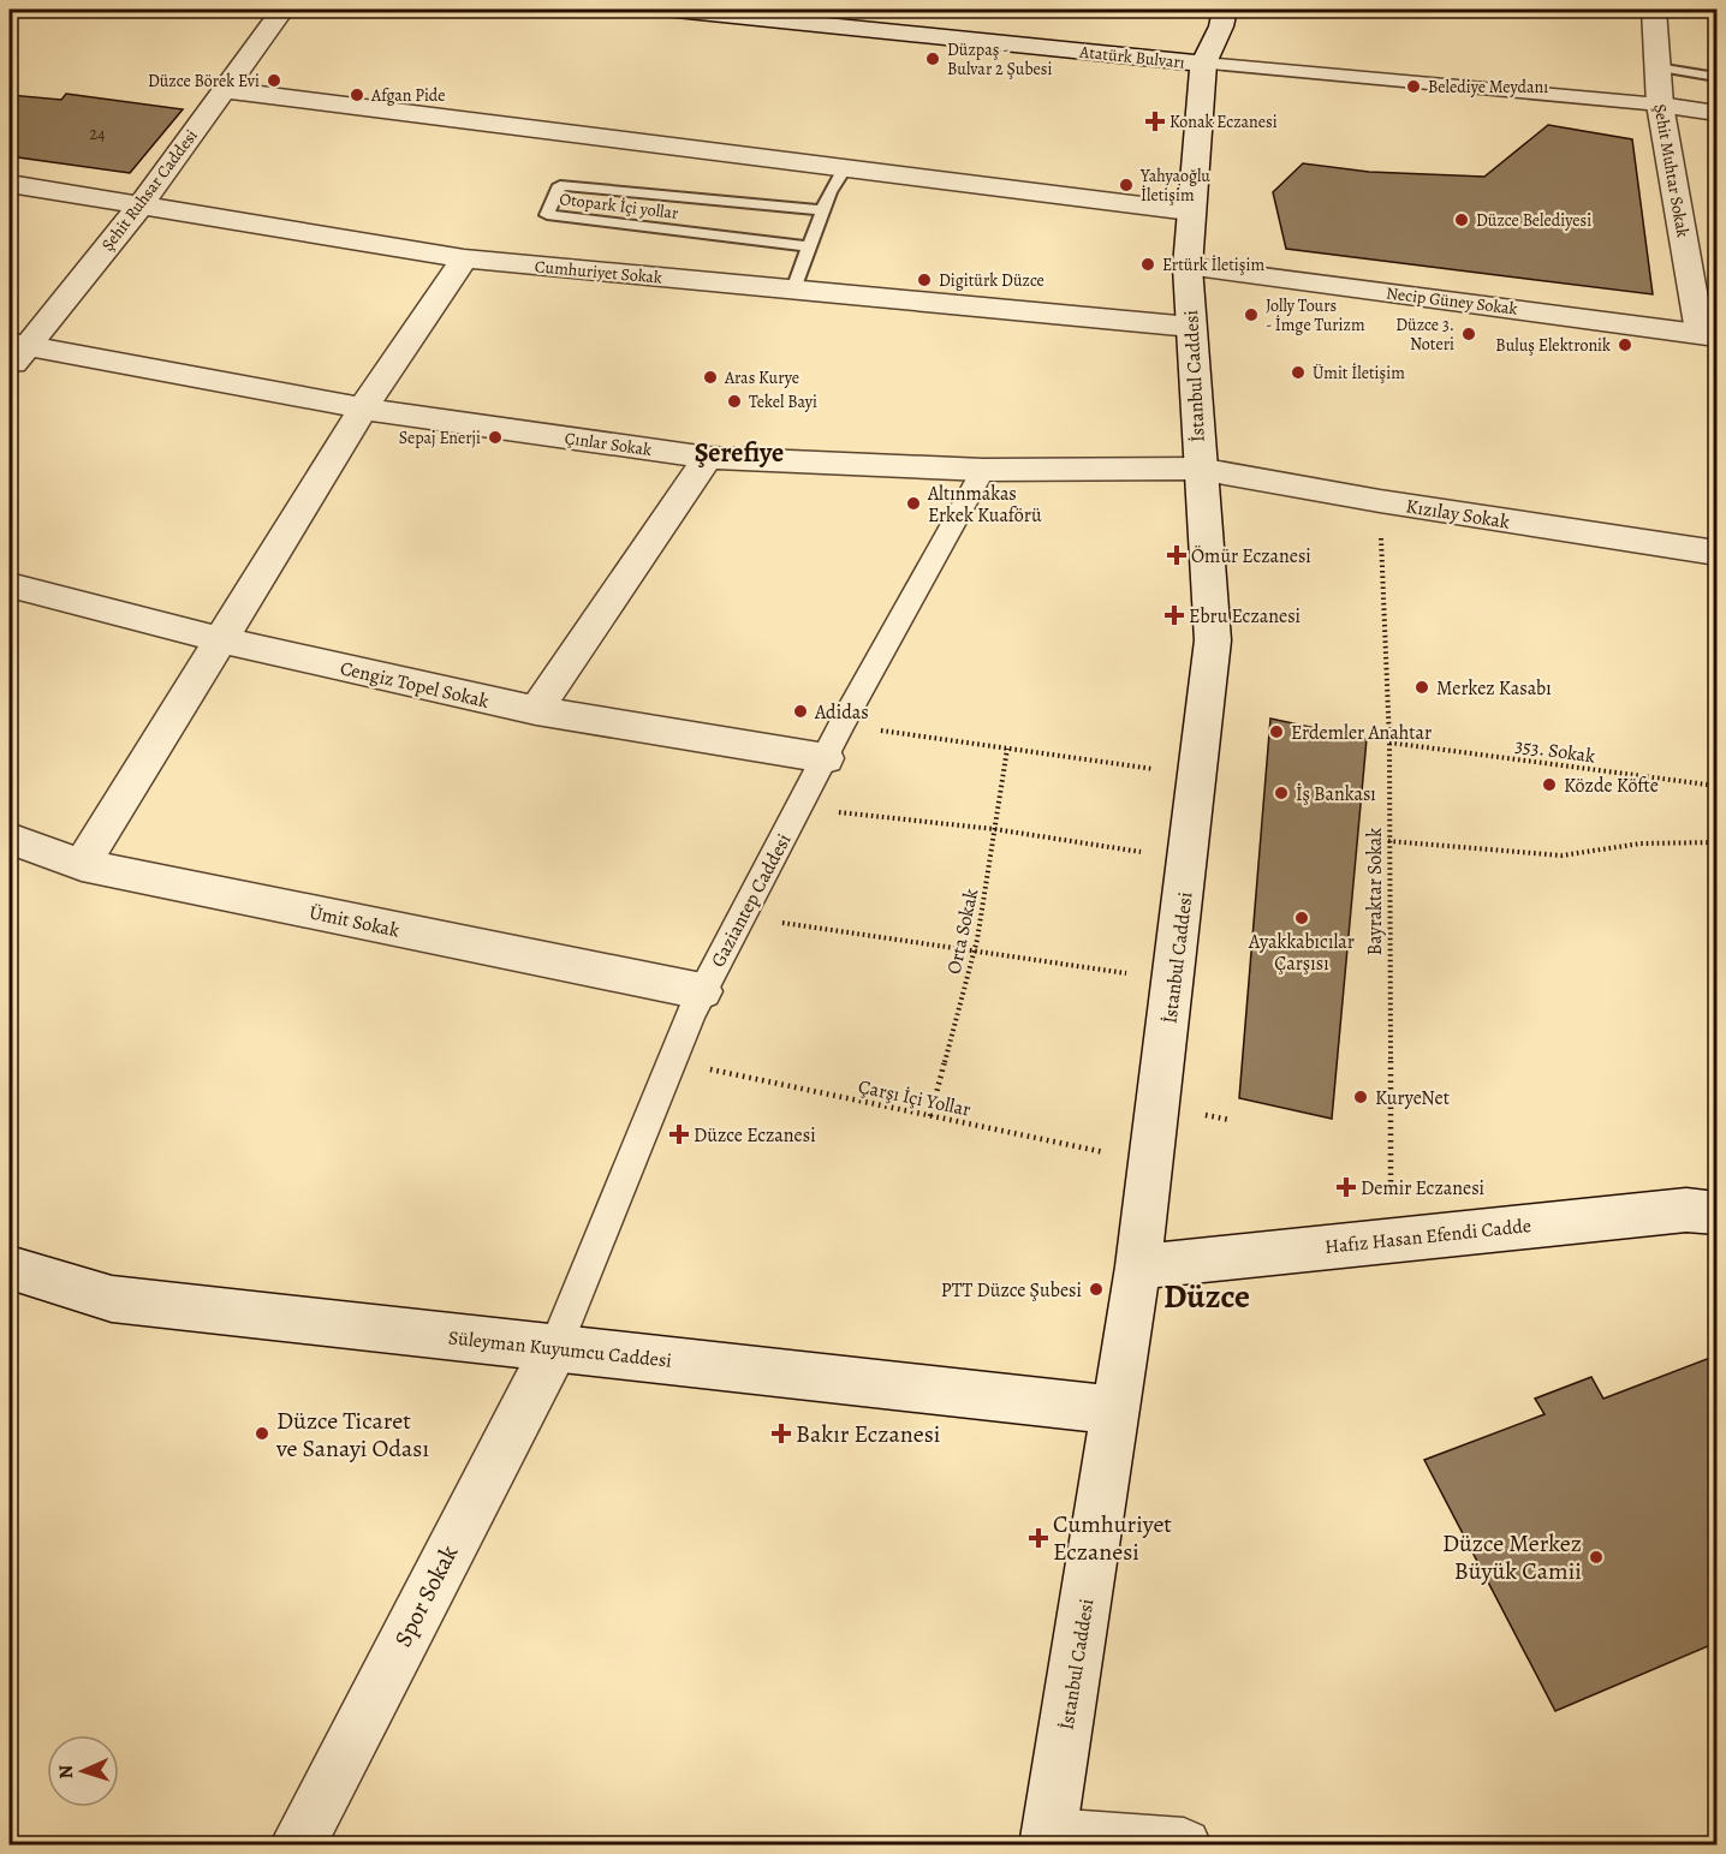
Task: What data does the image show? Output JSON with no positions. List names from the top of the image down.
{
  "streets": {
    "street": [
      "Atatürk Bulvarı",
      "Şehit Muhtar Sokak",
      "Şehit Ruhsar Caddesi",
      "Cumhuriyet Sokak",
      "Necip Güney Sokak",
      "İstanbul Caddesi",
      "Çınlar Sokak",
      "Kızılay Sokak",
      "Cengiz Topel Sokak",
      "Gaziantep Caddesi",
      "Ümit Sokak",
      "Hafız Hasan Efendi Cadde",
      "Süleyman Kuyumcu Caddesi",
      "Spor Sokak"
    ],
    "lane": ["Otopark İçi yollar"],
    "path": [
      "353. Sokak",
      "Bayraktar Sokak",
      "Orta Sokak",
      "Çarşı İçi Yollar"
    ]
  },
  "crossings": [
    ["Atatürk Bulvarı", "İstanbul Caddesi"],
    ["Şehit Muhtar Sokak", "Necip Güney Sokak"],
    ["Şehit Ruhsar Caddesi", "Cumhuriyet Sokak"],
    ["Şehit Ruhsar Caddesi", "Çınlar Sokak"],
    ["Cumhuriyet Sokak", "İstanbul Caddesi"],
    ["Necip Güney Sokak", "İstanbul Caddesi"],
    ["İstanbul Caddesi", "Çınlar Sokak"],
    ["İstanbul Caddesi", "Kızılay Sokak"],
    ["İstanbul Caddesi", "Çarşı İçi Yollar"],
    ["İstanbul Caddesi", "Hafız Hasan Efendi Cadde"],
    ["İstanbul Caddesi", "Süleyman Kuyumcu Caddesi"],
    ["Çınlar Sokak", "Kızılay Sokak"],
    ["Çınlar Sokak", "Gaziantep Caddesi"],
    ["Kızılay Sokak", "Bayraktar Sokak"],
    ["Cengiz Topel Sokak", "Gaziantep Caddesi"],
    ["353. Sokak", "Bayraktar Sokak"],
    ["Bayraktar Sokak", "Hafız Hasan Efendi Cadde"],
    ["Gaziantep Caddesi", "Ümit Sokak"],
    ["Gaziantep Caddesi", "Çarşı İçi Yollar"],
    ["Gaziantep Caddesi", "Süleyman Kuyumcu Caddesi"],
    ["Gaziantep Caddesi", "Spor Sokak"],
    ["Orta Sokak", "Çarşı İçi Yollar"],
    ["Süleyman Kuyumcu Caddesi", "Spor Sokak"]
  ],
  "districts": ["Şerefiye", "Düzce"],
  "places": {
    "other": [
      "Düzpaş - Bulvar 2 Şubesi",
      "Düzce Börek Evi",
      "Belediye Meydanı",
      "Afgan Pide",
      "Yahyaoğlu İletişim",
      "Düzce Belediyesi",
      "Ertürk İletişim",
      "Digitürk Düzce",
      "Jolly Tours - İmge Turizm",
      "Düzce 3. Noteri",
      "Buluş Elektronik",
      "Ümit İletişim",
      "Aras Kurye",
      "Tekel Bayi",
      "Sepaj Enerji",
      "Altınmakas Erkek Kuaförü",
      "Merkez Kasabı",
      "Adidas",
      "Erdemler Anahtar",
      "Közde Köfte",
      "İş Bankası",
      "Ayakkabıcılar Çarşısı",
      "KuryeNet",
      "PTT Düzce Şubesi",
      "Düzce Ticaret ve Sanayi Odası",
      "Düzce Merkez Büyük Camii"
    ],
    "health": [
      "Konak Eczanesi",
      "Ömür Eczanesi",
      "Ebru Eczanesi",
      "Düzce Eczanesi",
      "Demir Eczanesi",
      "Bakır Eczanesi",
      "Cumhuriyet Eczanesi"
    ]
  },
  "house_numbers": ["24"],
  "north": "left"
}
